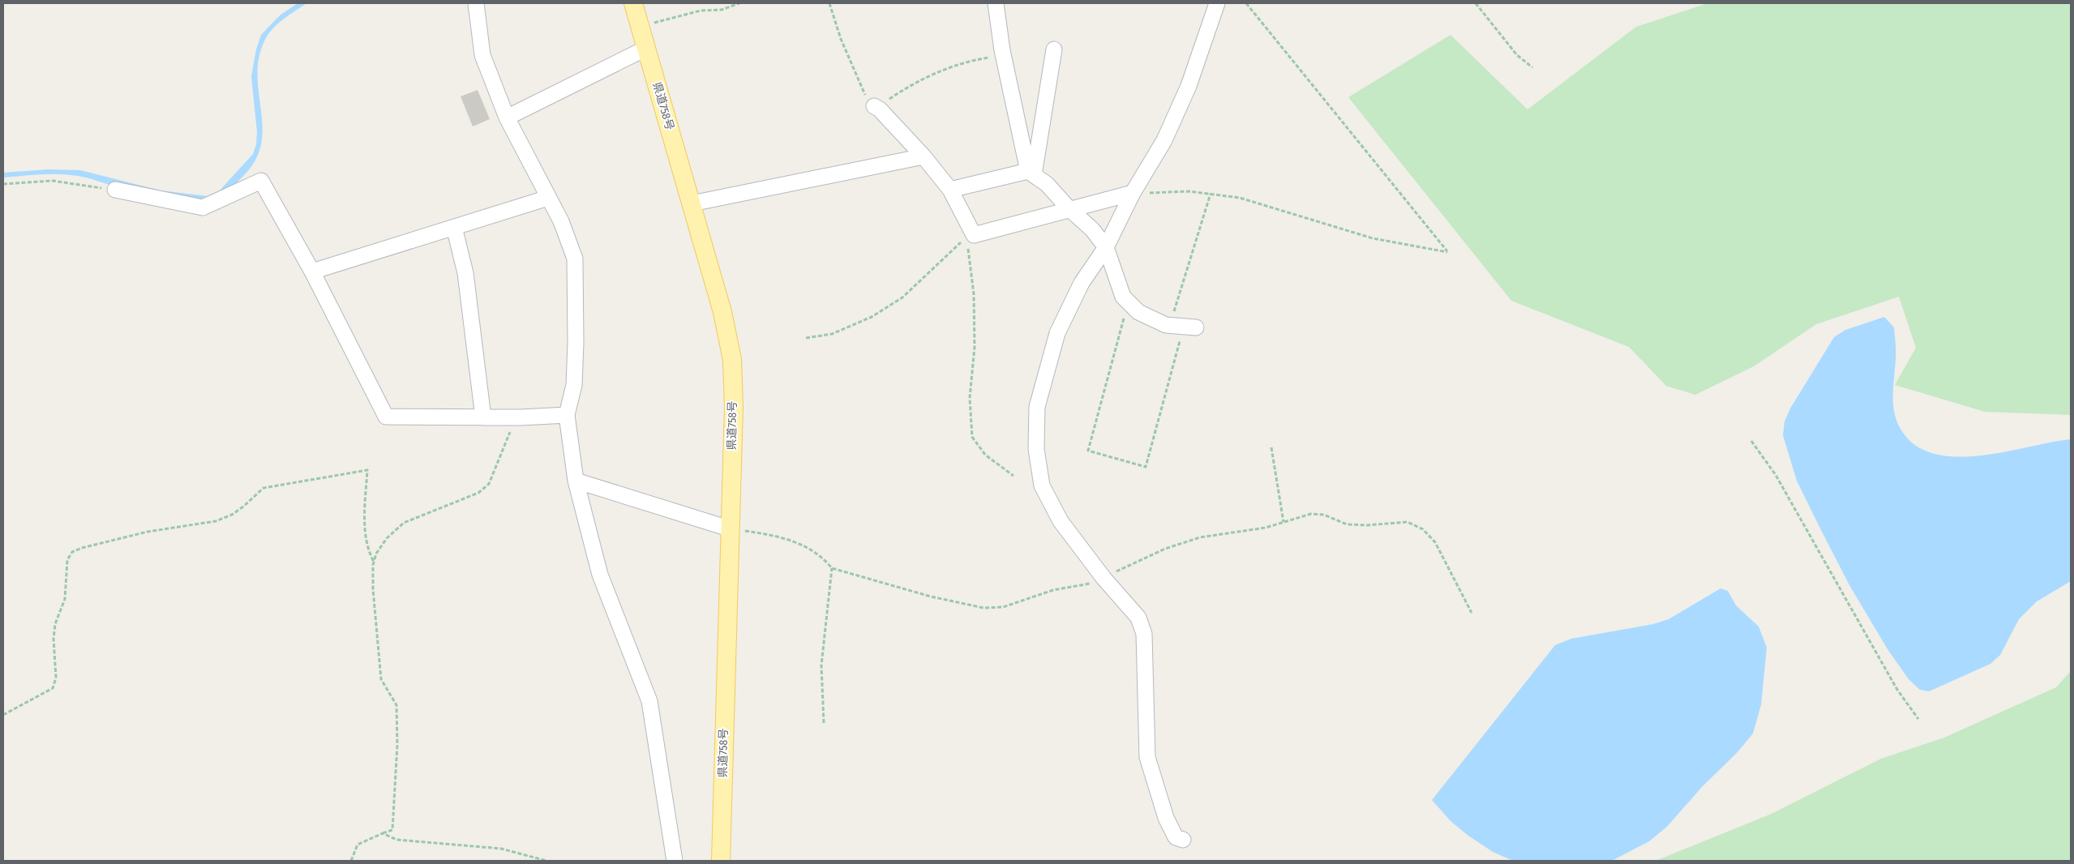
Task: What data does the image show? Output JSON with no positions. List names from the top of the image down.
{
  "streets": {
    "main road": ["県道758号"]
  }
}
